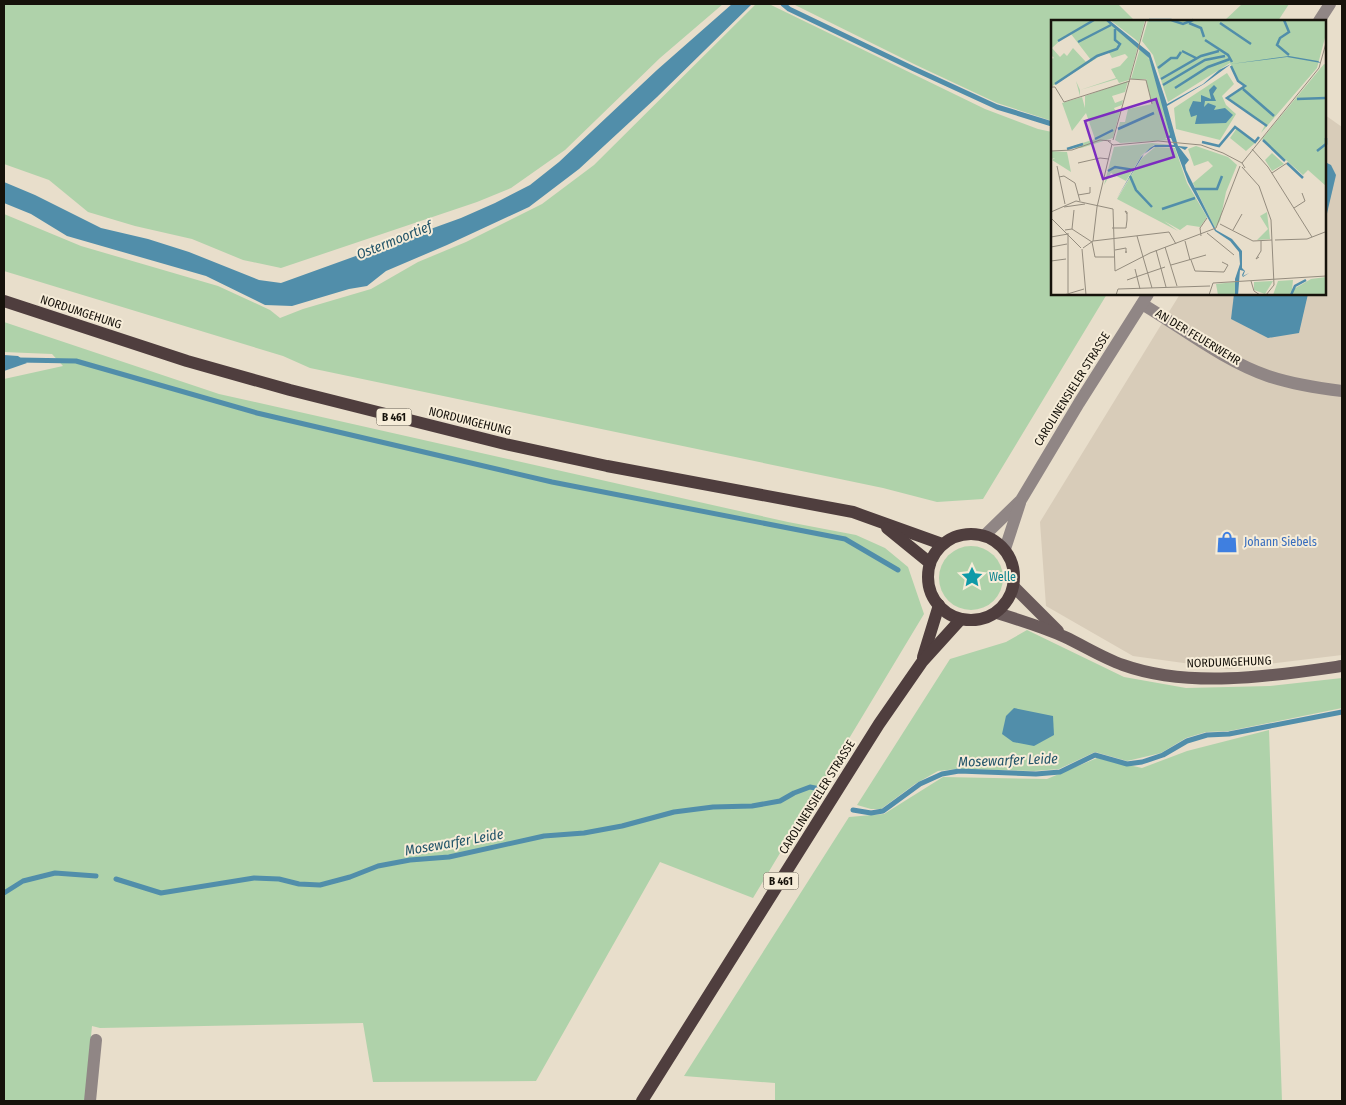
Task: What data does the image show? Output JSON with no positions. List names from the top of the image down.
{
  "streets": {
    "main road": ["NORDUMGEHUNG", "CAROLINENSIELER STRASSE", "B 461"],
    "street": ["AN DER FEUERWEHR"]
  },
  "crossings": [
    ["NORDUMGEHUNG", "CAROLINENSIELER STRASSE"],
    ["AN DER FEUERWEHR", "CAROLINENSIELER STRASSE"]
  ],
  "water": ["Ostermoortief", "Mosewarfer Leide"],
  "places": {
    "shop": ["Johann Siebels"],
    "place": ["Welle"]
  }
}
